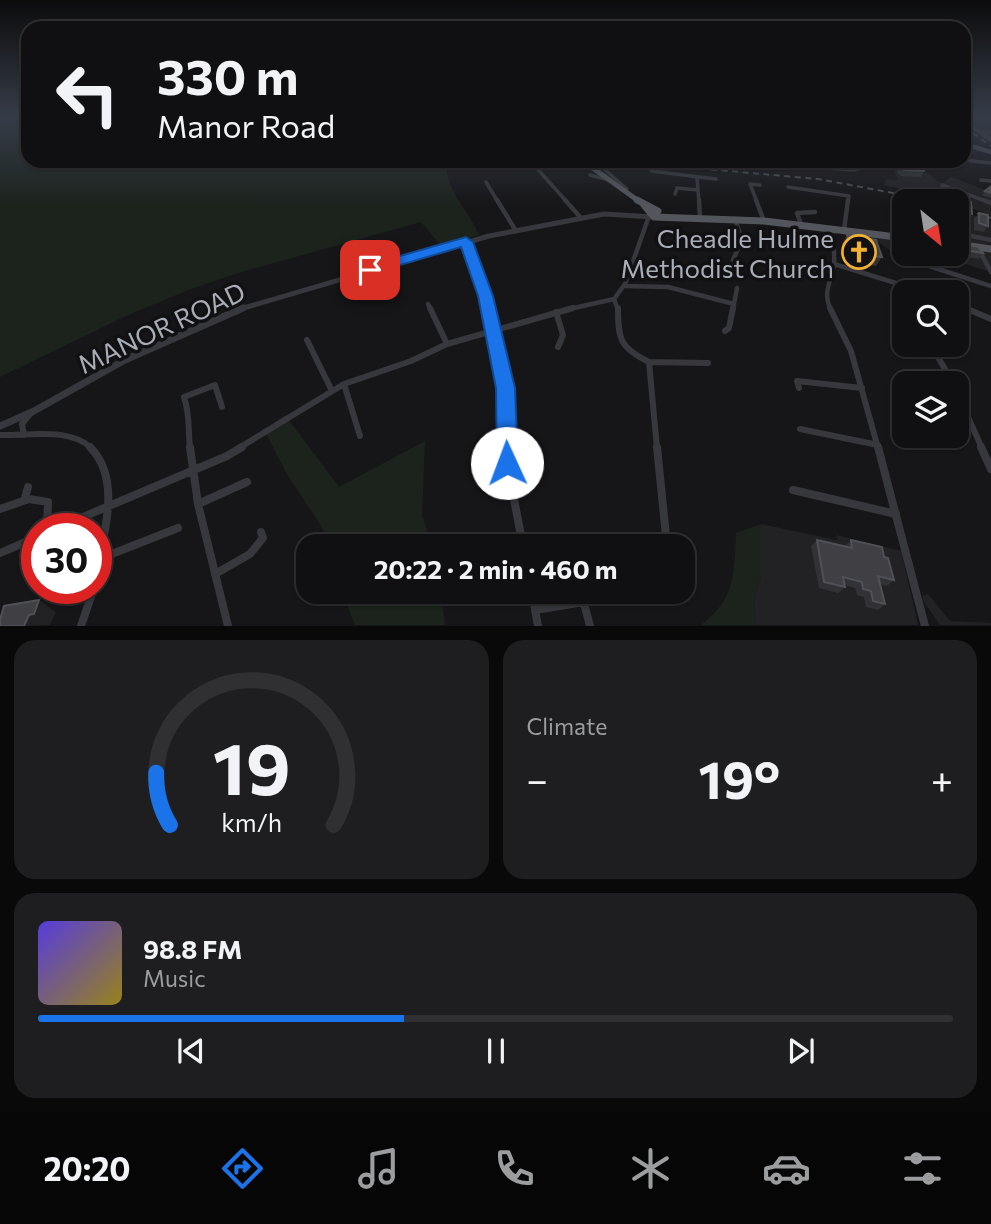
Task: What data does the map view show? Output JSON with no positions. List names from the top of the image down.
{
  "streets": {
    "street": ["MANOR ROAD"]
  },
  "places": {
    "church": ["Cheadle Hulme Methodist Church"]
  },
  "north": "bottom right",
  "page": {
    "turn": ["330 m", "Manor Road"],
    "limit": "30",
    "trip": "20:22 · 2 min · 460 m",
    "tile": "Climate",
    "heat": ["−", "19°", "+"],
    "song": ["98.8 FM", "Music"],
    "tabs": "20:20",
    "gauge": ["19", "km/h"]
  }
}
